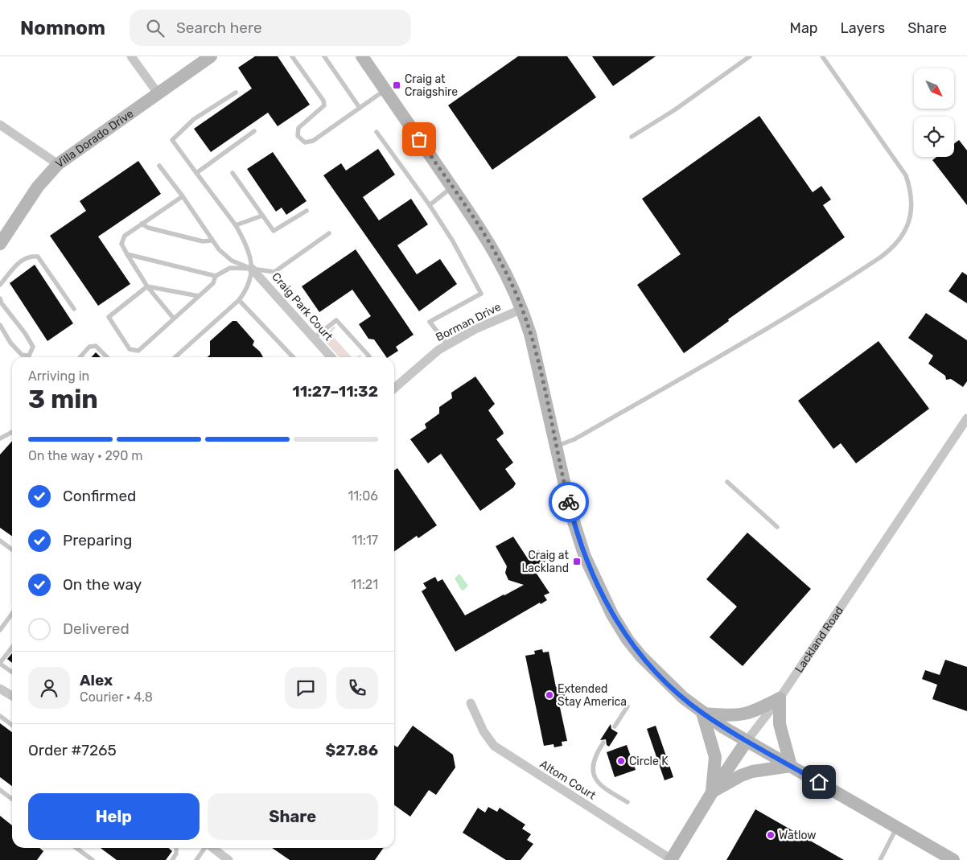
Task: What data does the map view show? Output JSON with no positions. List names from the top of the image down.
{
  "streets": {
    "main road": ["Villa Dorado Drive", "Lackland Road"],
    "street": ["Craig Park Court", "Borman Drive", "Altom Court"]
  },
  "crossings": [
    ["Lackland Road", "Altom Court"]
  ],
  "places": {
    "transit": ["Craig at Craigshire", "Craig at Lackland"],
    "other": ["Extended Stay America", "Circle K", "Watlow"]
  },
  "north": "bottom right",
  "page": {
    "header": "Nomnom",
    "search": "Search here",
    "nav": ["Map", "Layers", "Share"],
    "heading": ["3 min", "Arriving in", "11:27–11:32"],
    "panel": [
      "Alex",
      "Courier · 4.8",
      "Order #7265",
      "$27.86"
    ],
    "bar": "On the way · 290 m",
    "list": [
      ["Confirmed", "11:06"],
      ["Preparing", "11:17"],
      ["On the way", "11:21"],
      "Delivered"
    ],
    "buttons": ["Help", "Share"]
  }
}
